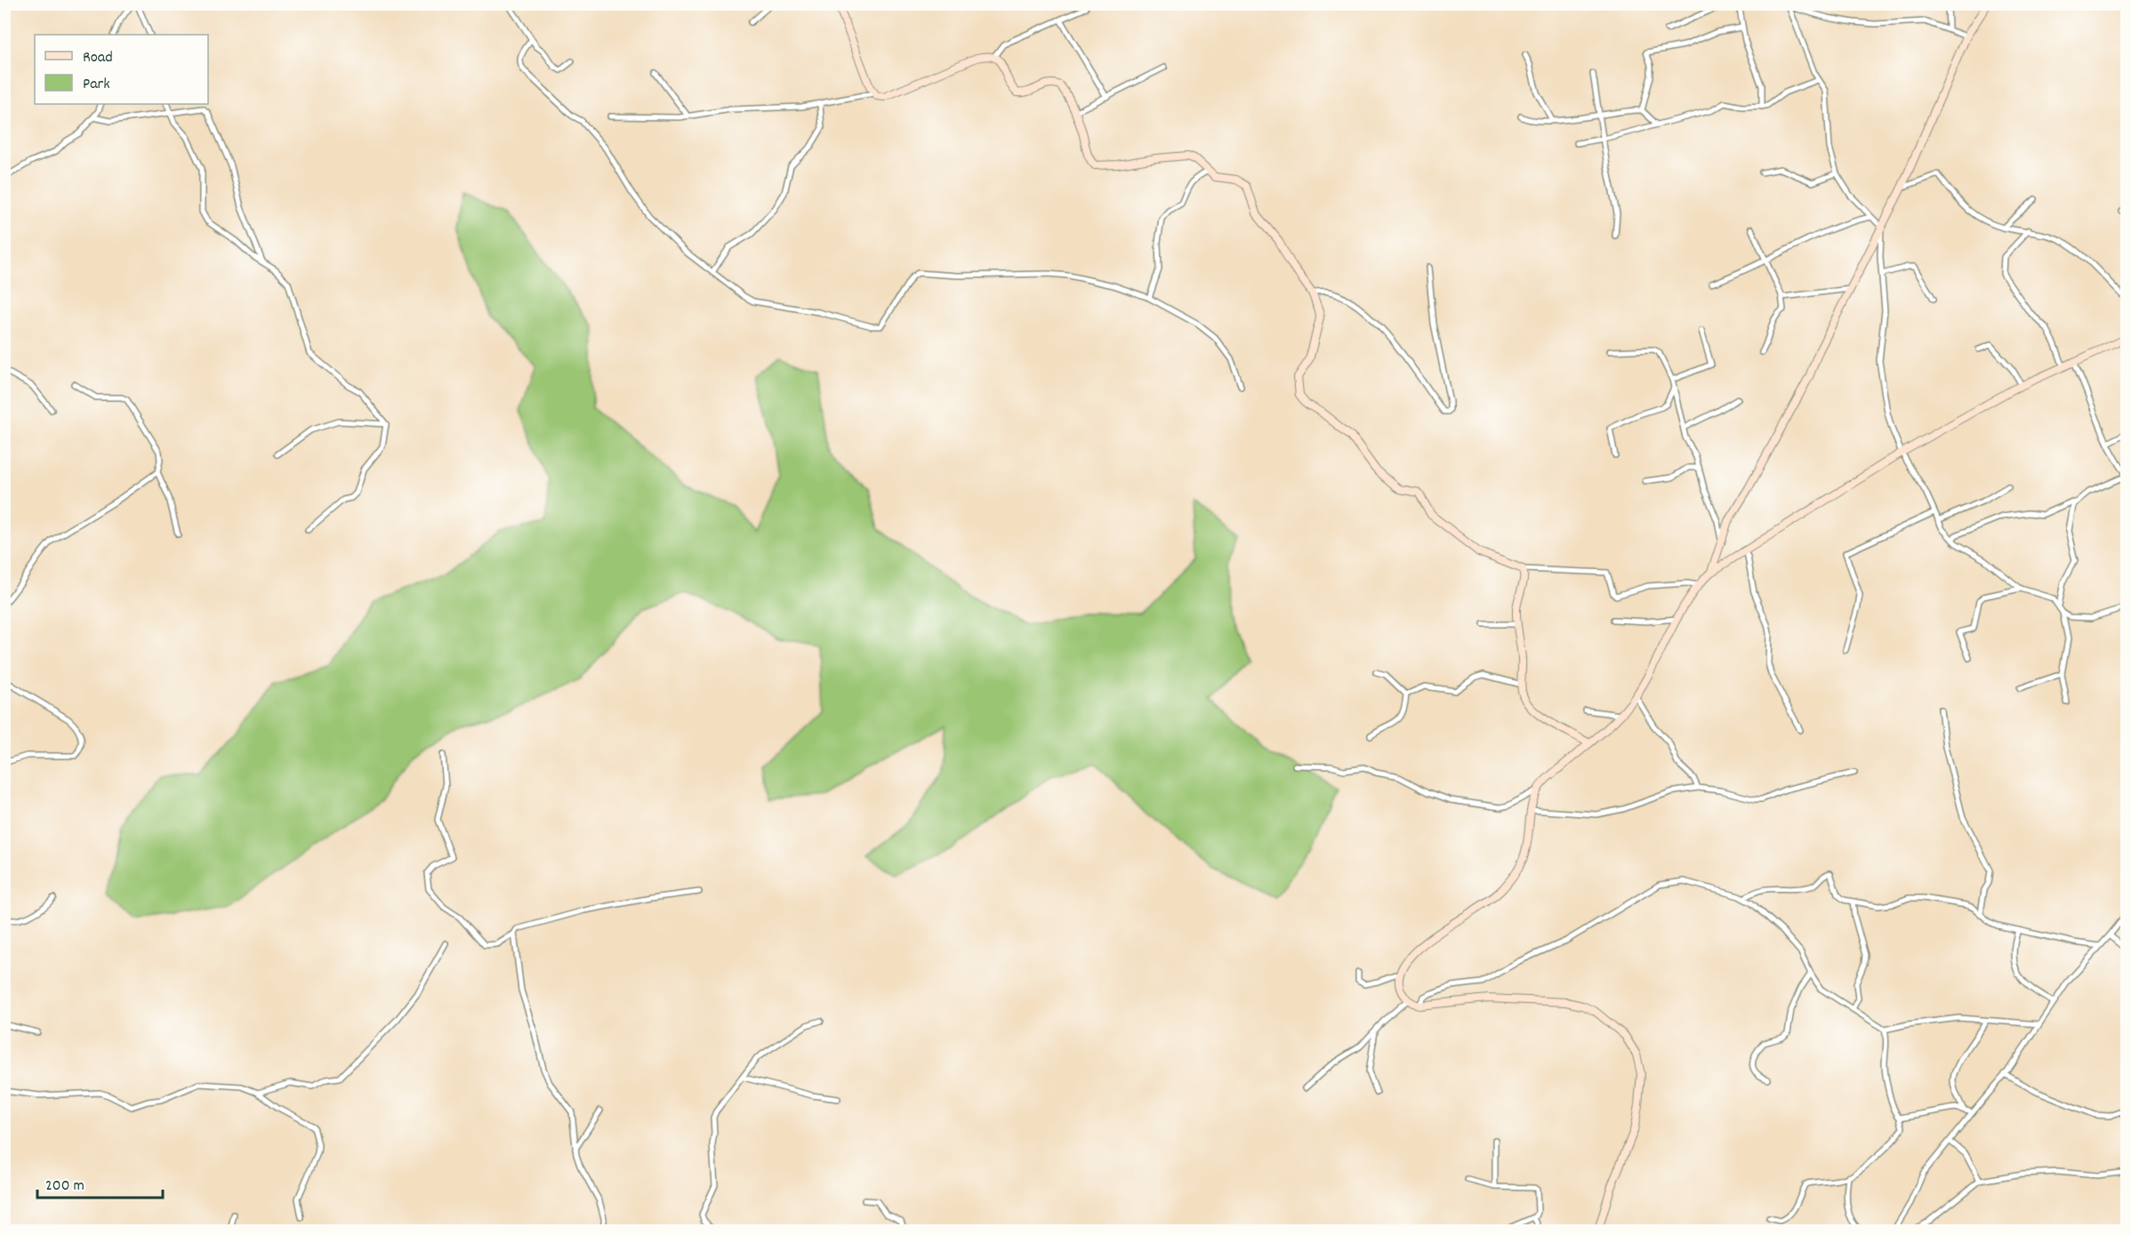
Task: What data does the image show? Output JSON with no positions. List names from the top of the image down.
{
  "legend": ["Road", "Park"],
  "scale_bar": "200 m"
}
